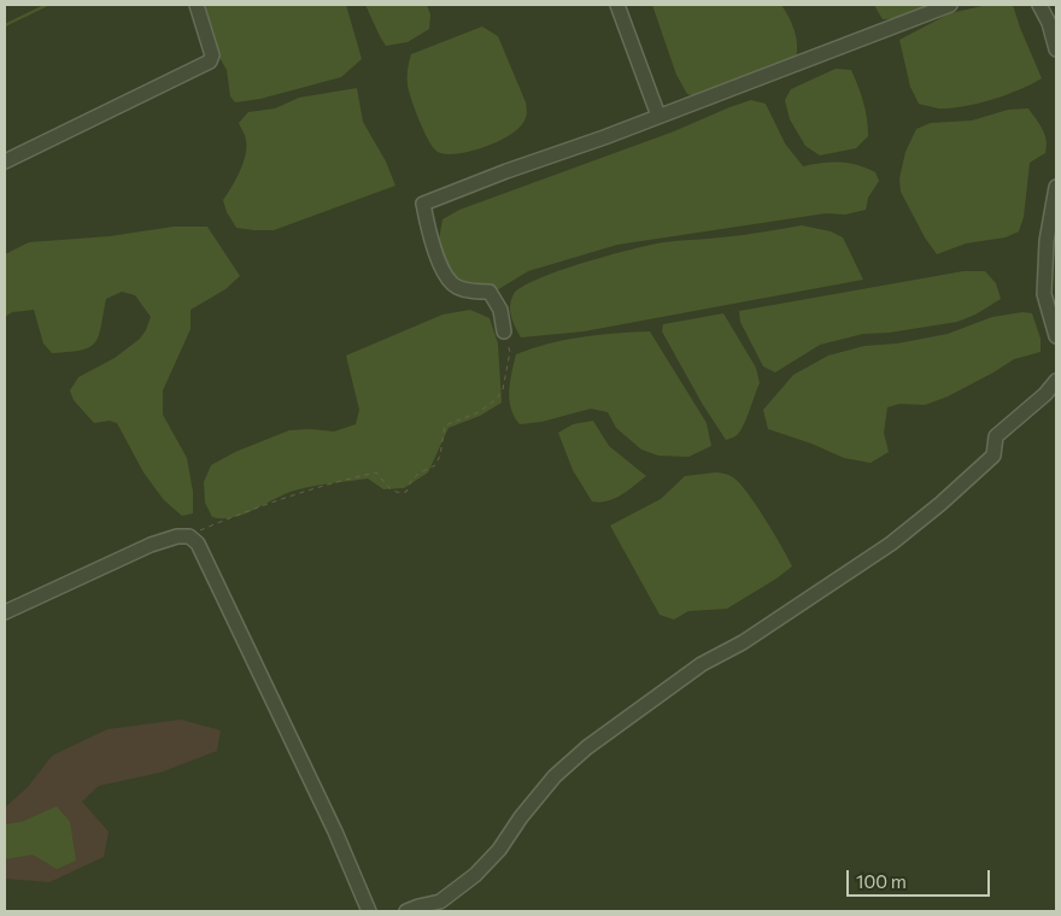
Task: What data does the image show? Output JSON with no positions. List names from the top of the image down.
{
  "scale_bar": "100 m"
}
